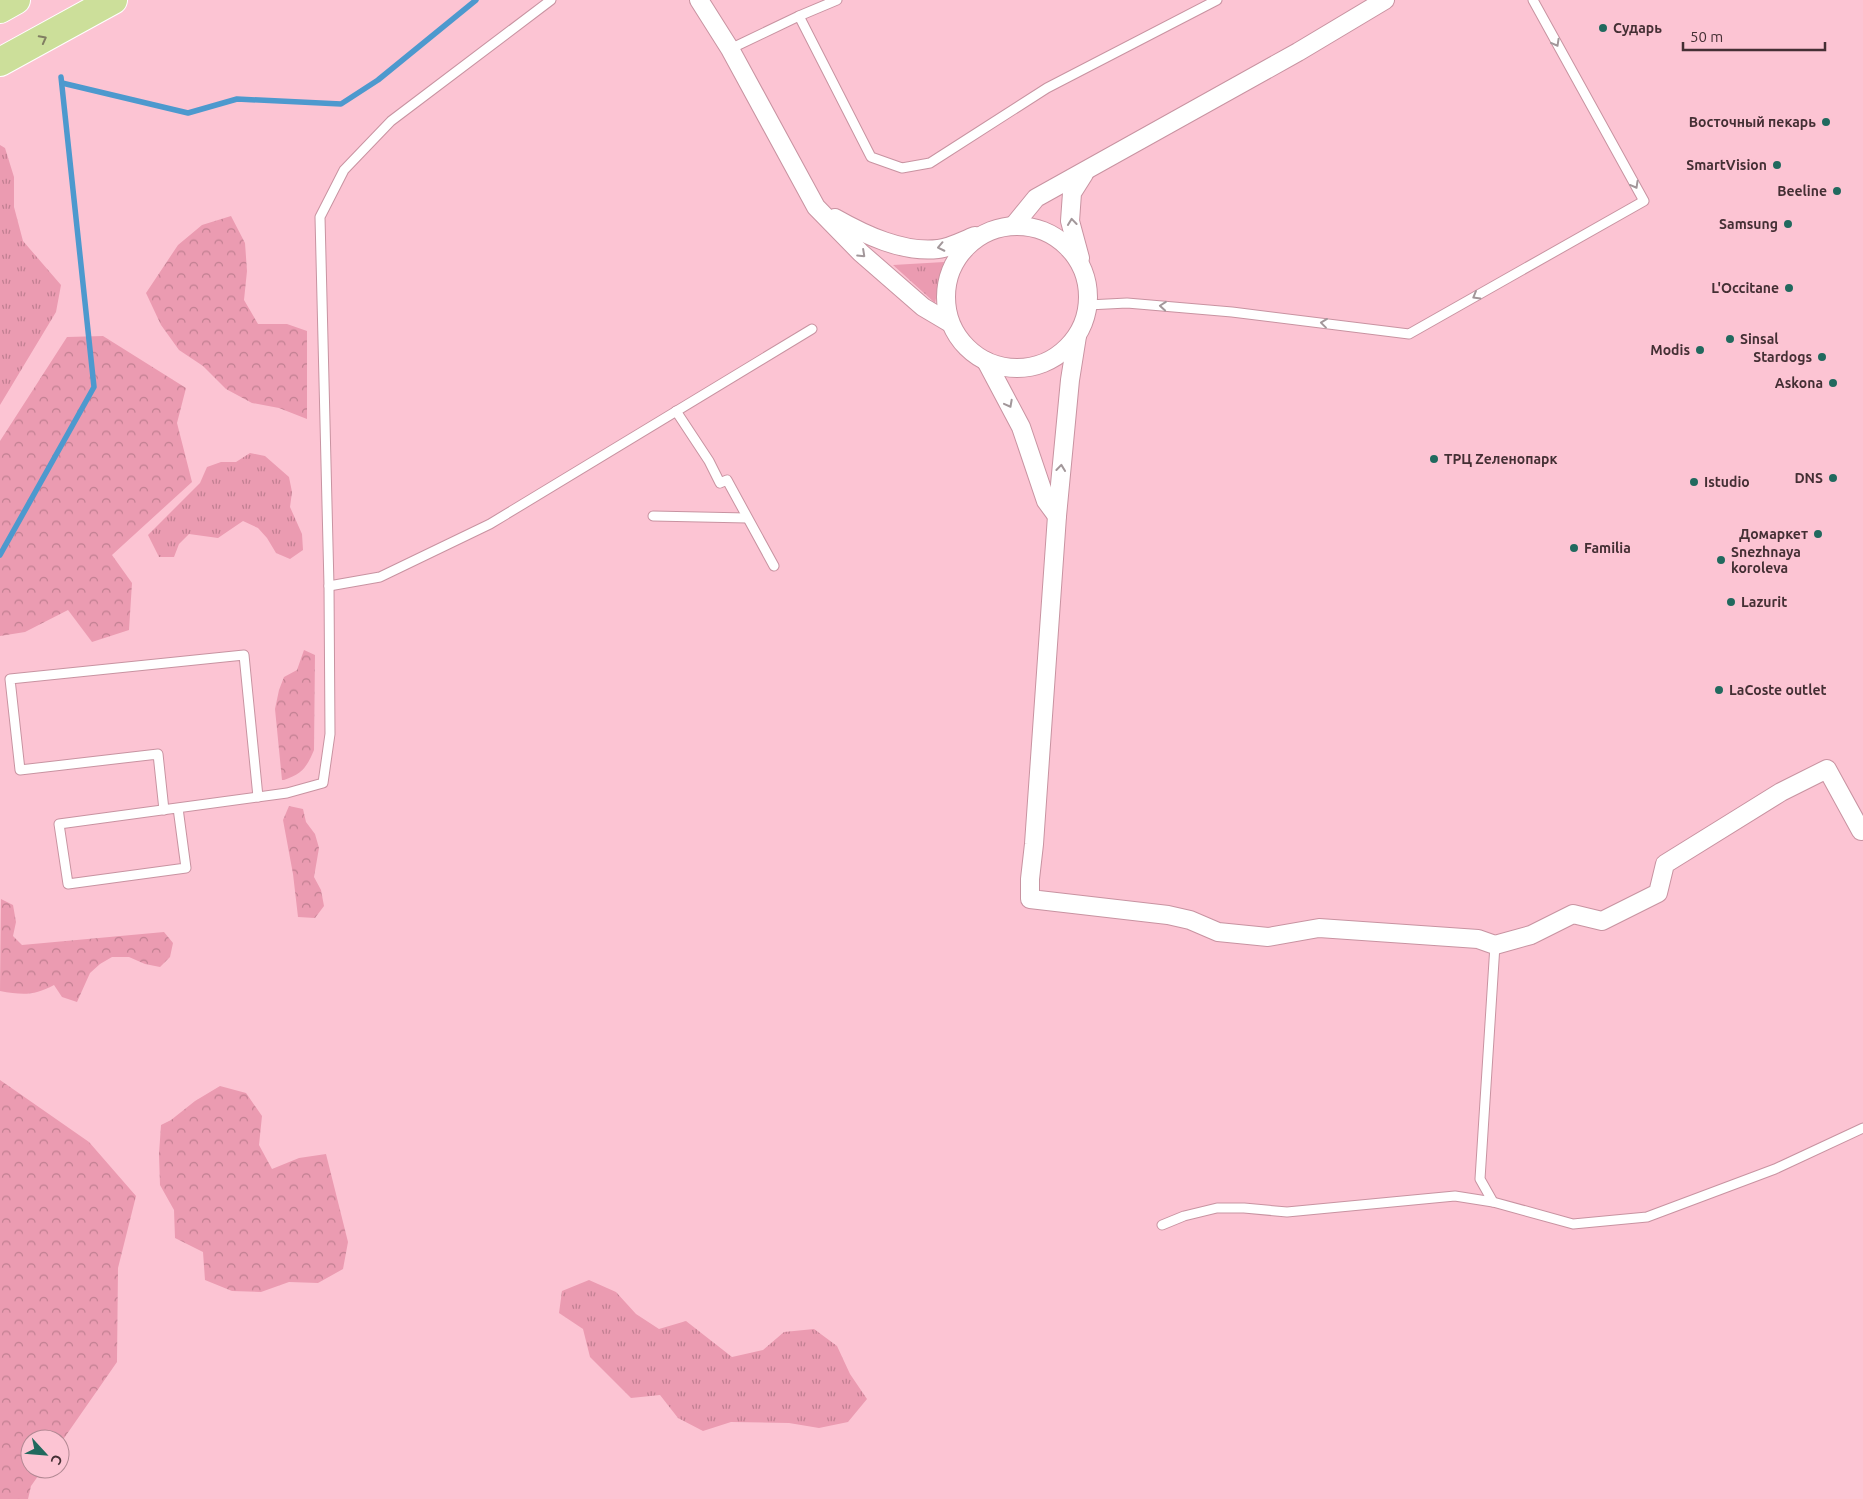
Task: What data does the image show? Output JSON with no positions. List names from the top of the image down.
{
  "places": [
    "Сударь",
    "Восточный пекарь",
    "SmartVision",
    "Beeline",
    "Samsung",
    "L'Occitane",
    "Sinsal",
    "Modis",
    "Stardogs",
    "Askona",
    "ТРЦ Zеленопарк",
    "DNS",
    "Istudio",
    "Домаркет",
    "Familia",
    "Snezhnaya koroleva",
    "Lazurit",
    "LaCoste outlet"
  ],
  "scale_bar": "50 m",
  "north": "bottom right"
}
